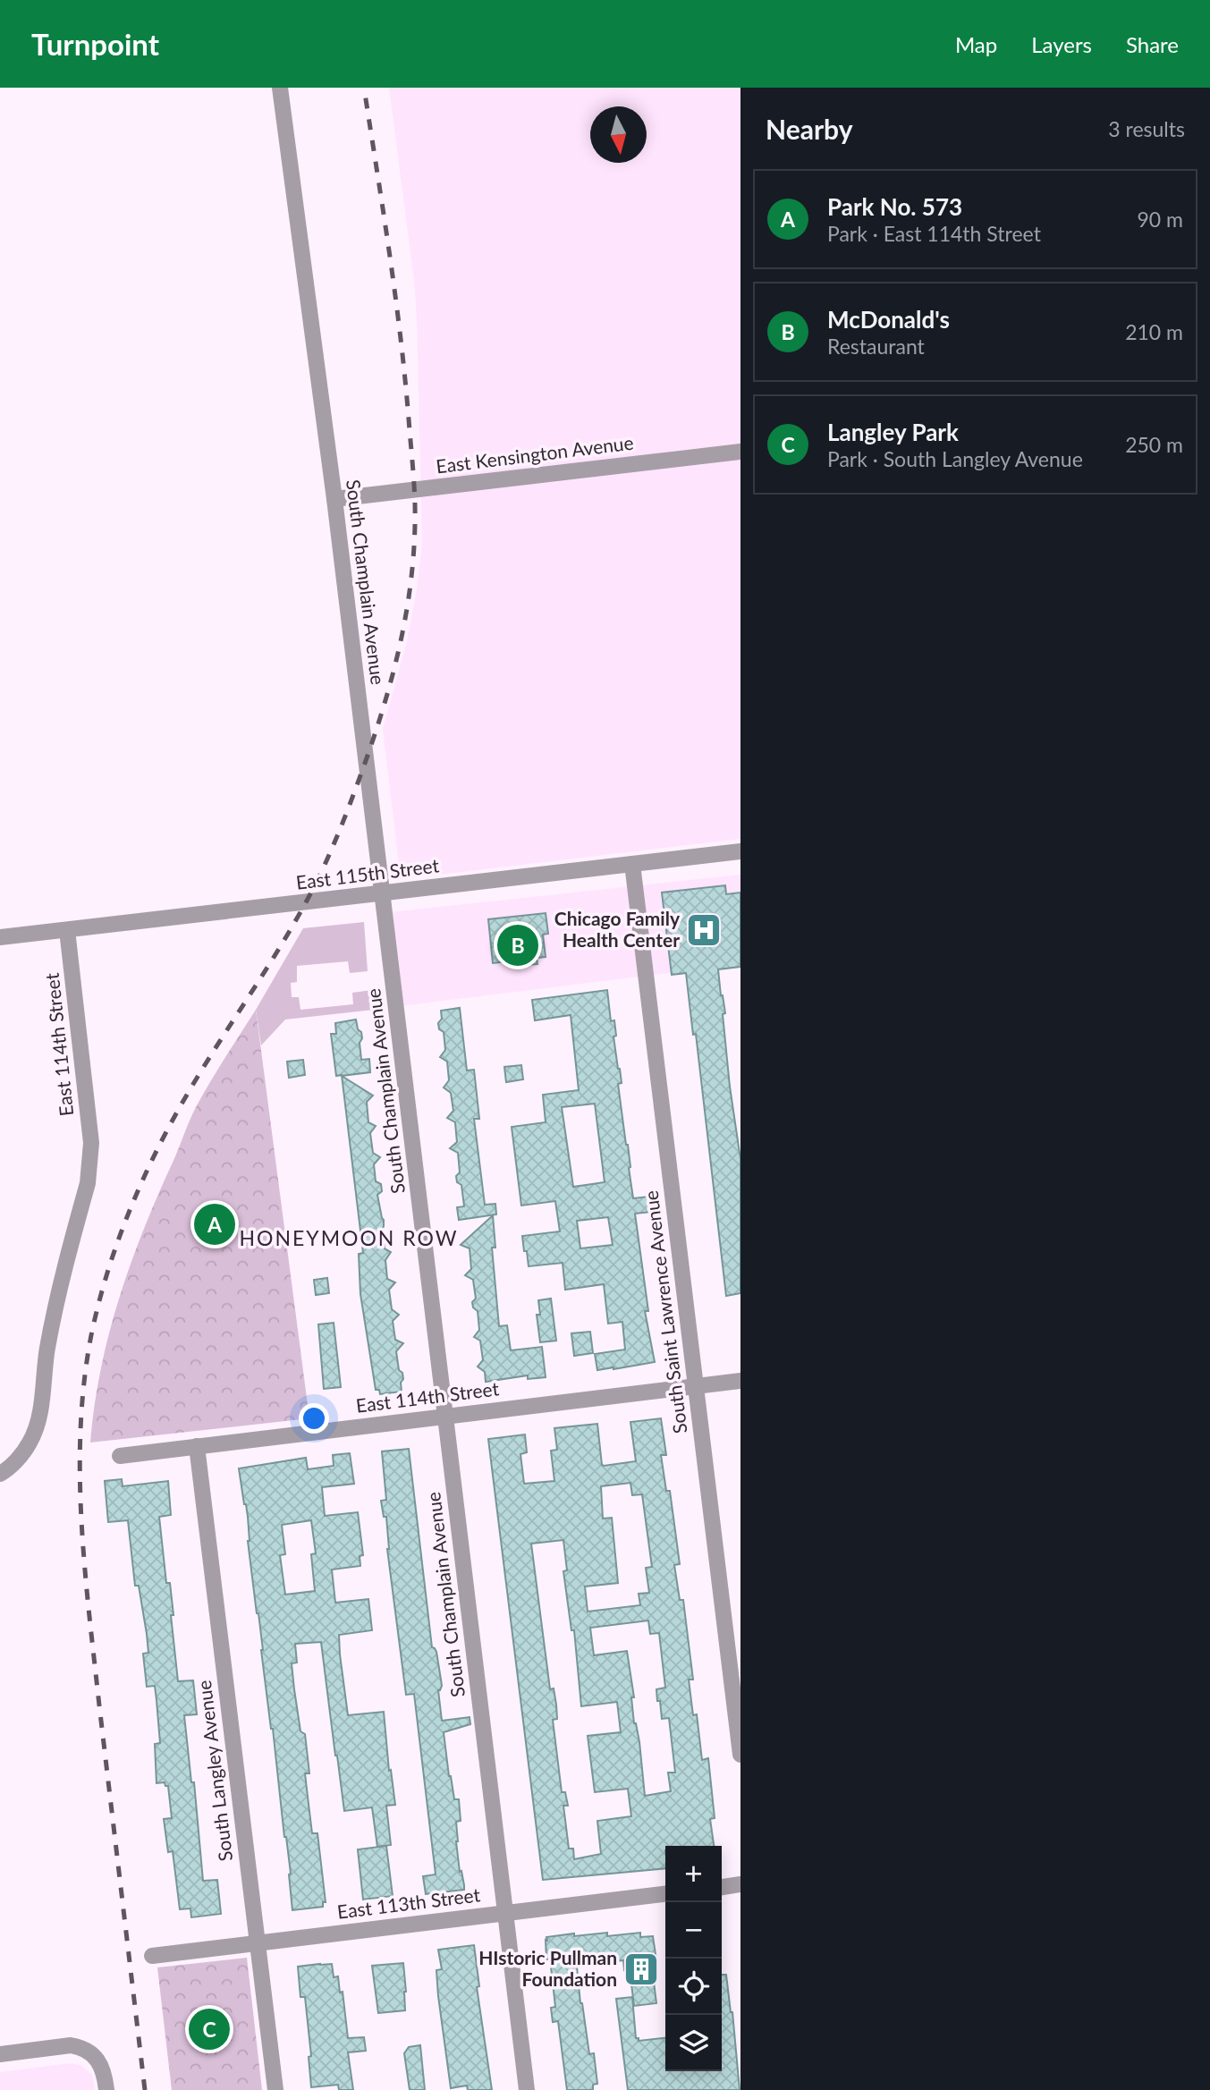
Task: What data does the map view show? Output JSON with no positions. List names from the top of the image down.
{
  "streets": {
    "street": [
      "East Kensington Avenue",
      "South Champlain Avenue",
      "East 115th Street",
      "East 114th Street",
      "South Saint Lawrence Avenue",
      "South Langley Avenue",
      "East 113th Street"
    ]
  },
  "crossings": [
    ["East Kensington Avenue", "South Champlain Avenue"],
    ["South Champlain Avenue", "East 115th Street"],
    ["South Champlain Avenue", "East 114th Street"],
    ["South Champlain Avenue", "East 113th Street"],
    ["East 115th Street", "East 114th Street"],
    ["East 115th Street", "South Saint Lawrence Avenue"],
    ["East 114th Street", "South Saint Lawrence Avenue"],
    ["East 114th Street", "South Langley Avenue"],
    ["South Langley Avenue", "East 113th Street"]
  ],
  "districts": ["HONEYMOON ROW"],
  "places": {
    "hospital": ["Chicago Family Health Center"],
    "building": ["HIstoric Pullman Foundation"]
  },
  "north": "bottom",
  "page": {
    "header": "Turnpoint",
    "nav": ["Map", "Layers", "Share"],
    "heading": ["Nearby", "3 results"],
    "list": [
      {
        "mark": "A",
        "name": "Park No. 573",
        "note": "Park · East 114th Street",
        "value": "90 m"
      },
      {
        "mark": "B",
        "name": "McDonald's",
        "note": "Restaurant",
        "value": "210 m"
      },
      {
        "mark": "C",
        "name": "Langley Park",
        "note": "Park · South Langley Avenue",
        "value": "250 m"
      }
    ],
    "pins": ["B", "A", "C"],
    "map_buttons": ["+", "−"]
  }
}
